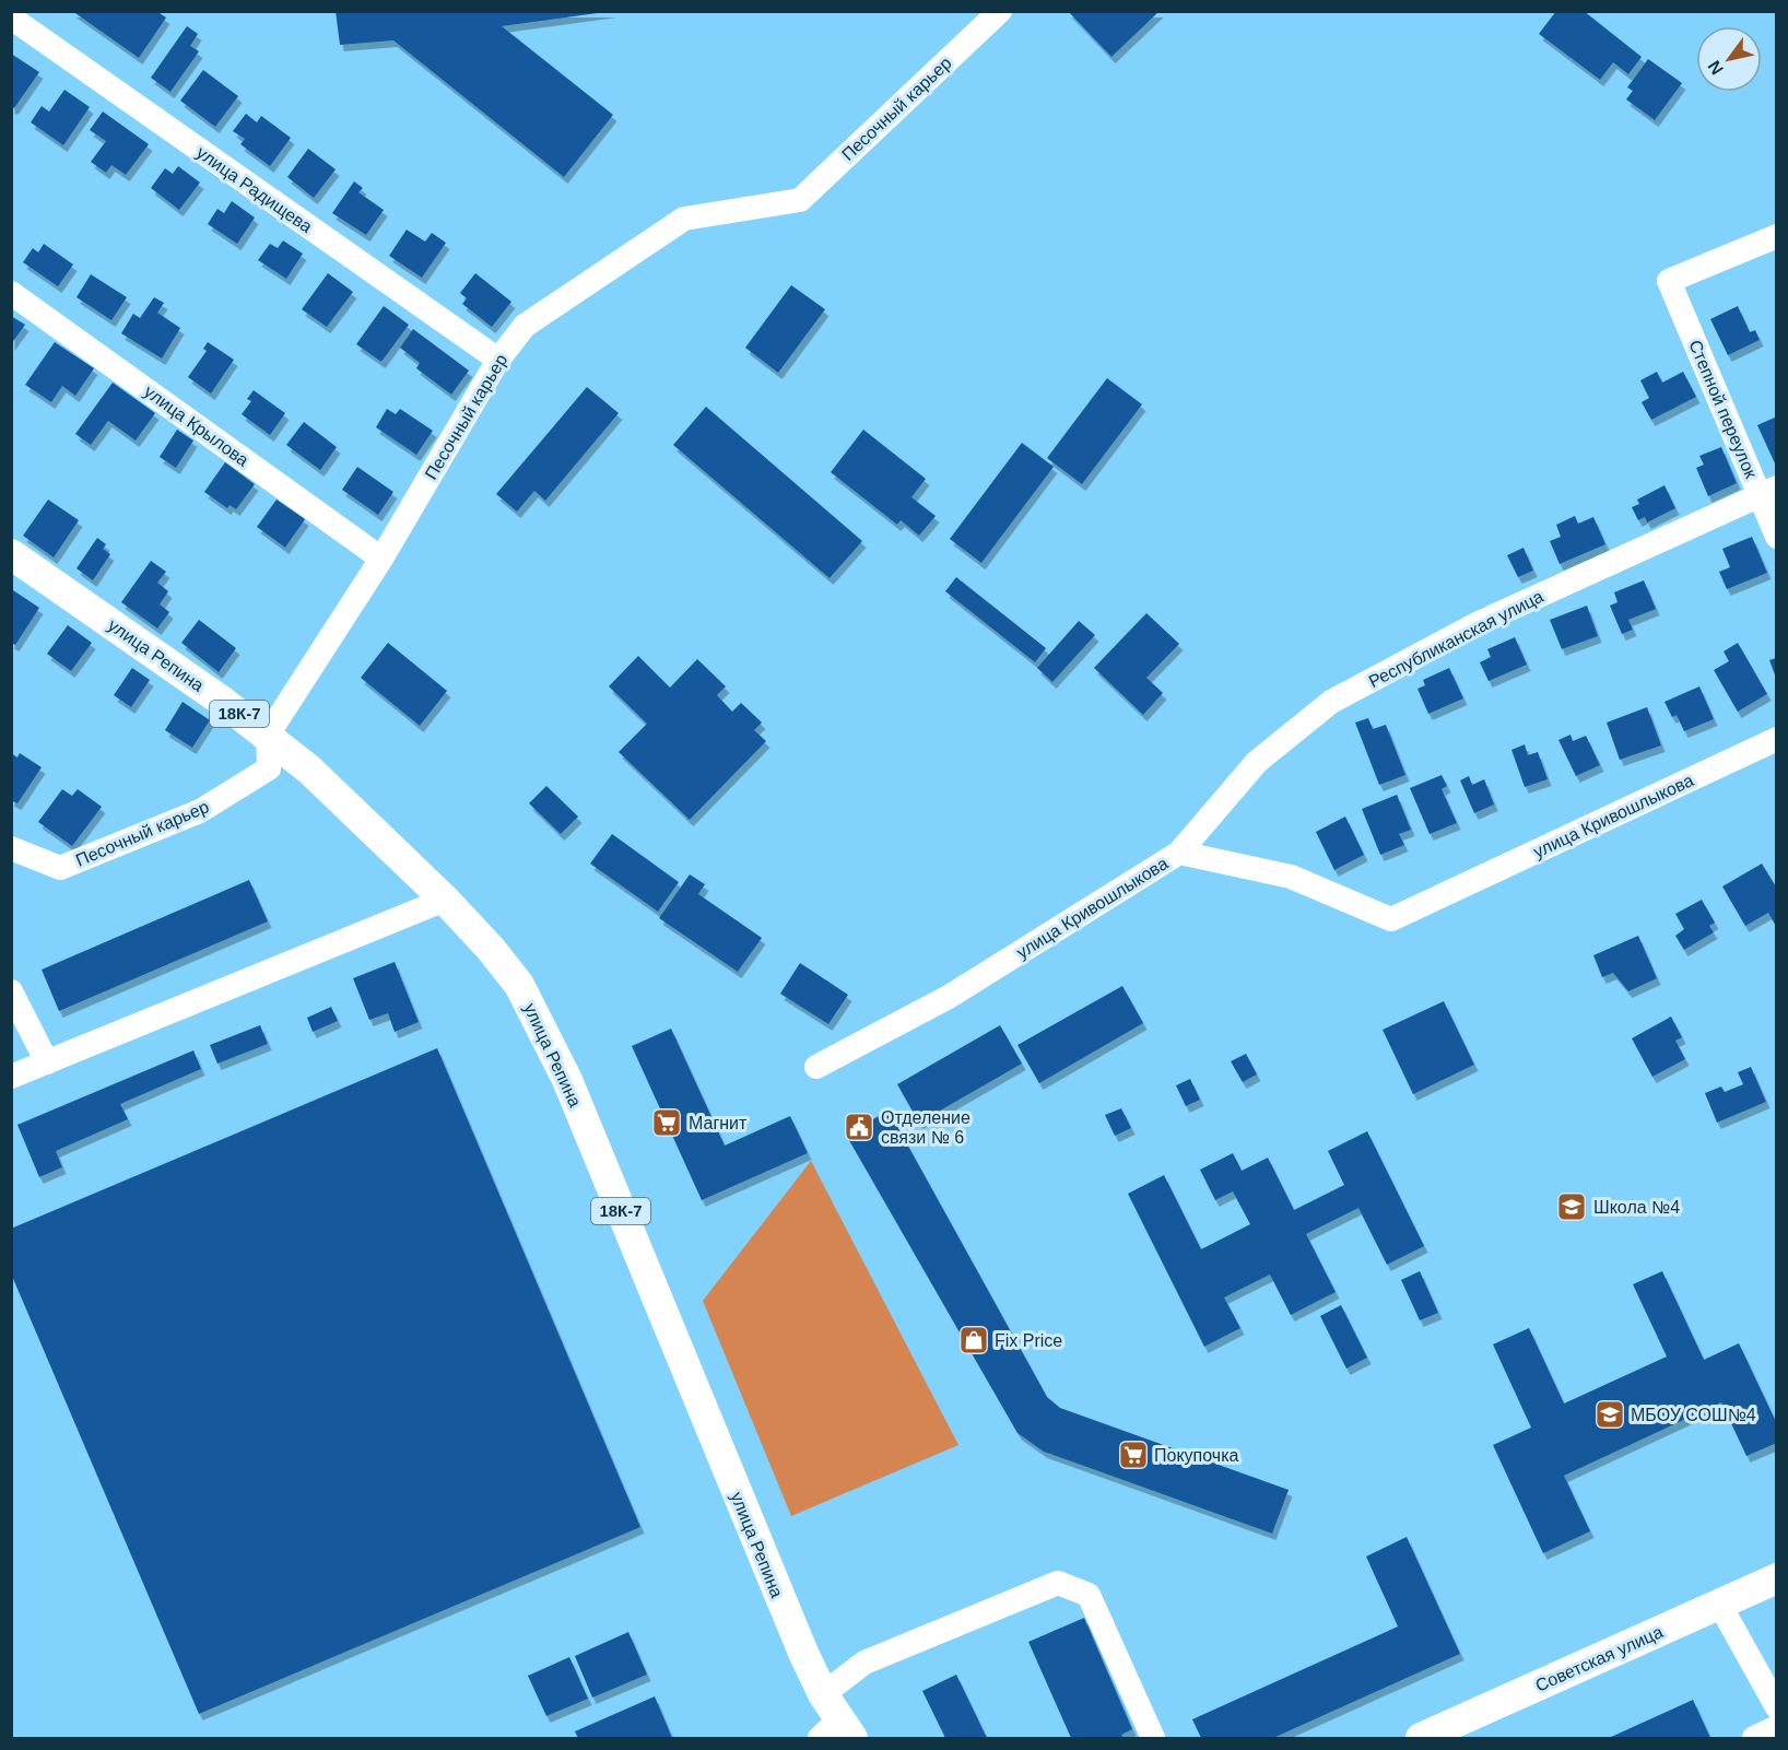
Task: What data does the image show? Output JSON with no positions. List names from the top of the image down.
{
  "streets": {
    "main road": ["улица Репина", "18К-7", "Советская улица"],
    "street": [
      "Песочный карьер",
      "улица Радищева",
      "Степной переулок",
      "улица Крылова",
      "Республиканская улица",
      "улица Кривошлыкова"
    ]
  },
  "crossings": [
    ["Песочный карьер", "улица Радищева"],
    ["Песочный карьер", "улица Крылова"],
    ["Песочный карьер", "улица Репина"],
    ["Степной переулок", "Республиканская улица"],
    ["Республиканская улица", "улица Кривошлыкова"]
  ],
  "places": {
    "supermarket": ["Магнит", "Покупочка"],
    "public building": ["Отделение связи № 6"],
    "school or university": ["Школа №4", "МБОУ СОШ№4"],
    "shop": ["Fix Price"]
  },
  "north": "bottom left"
}
